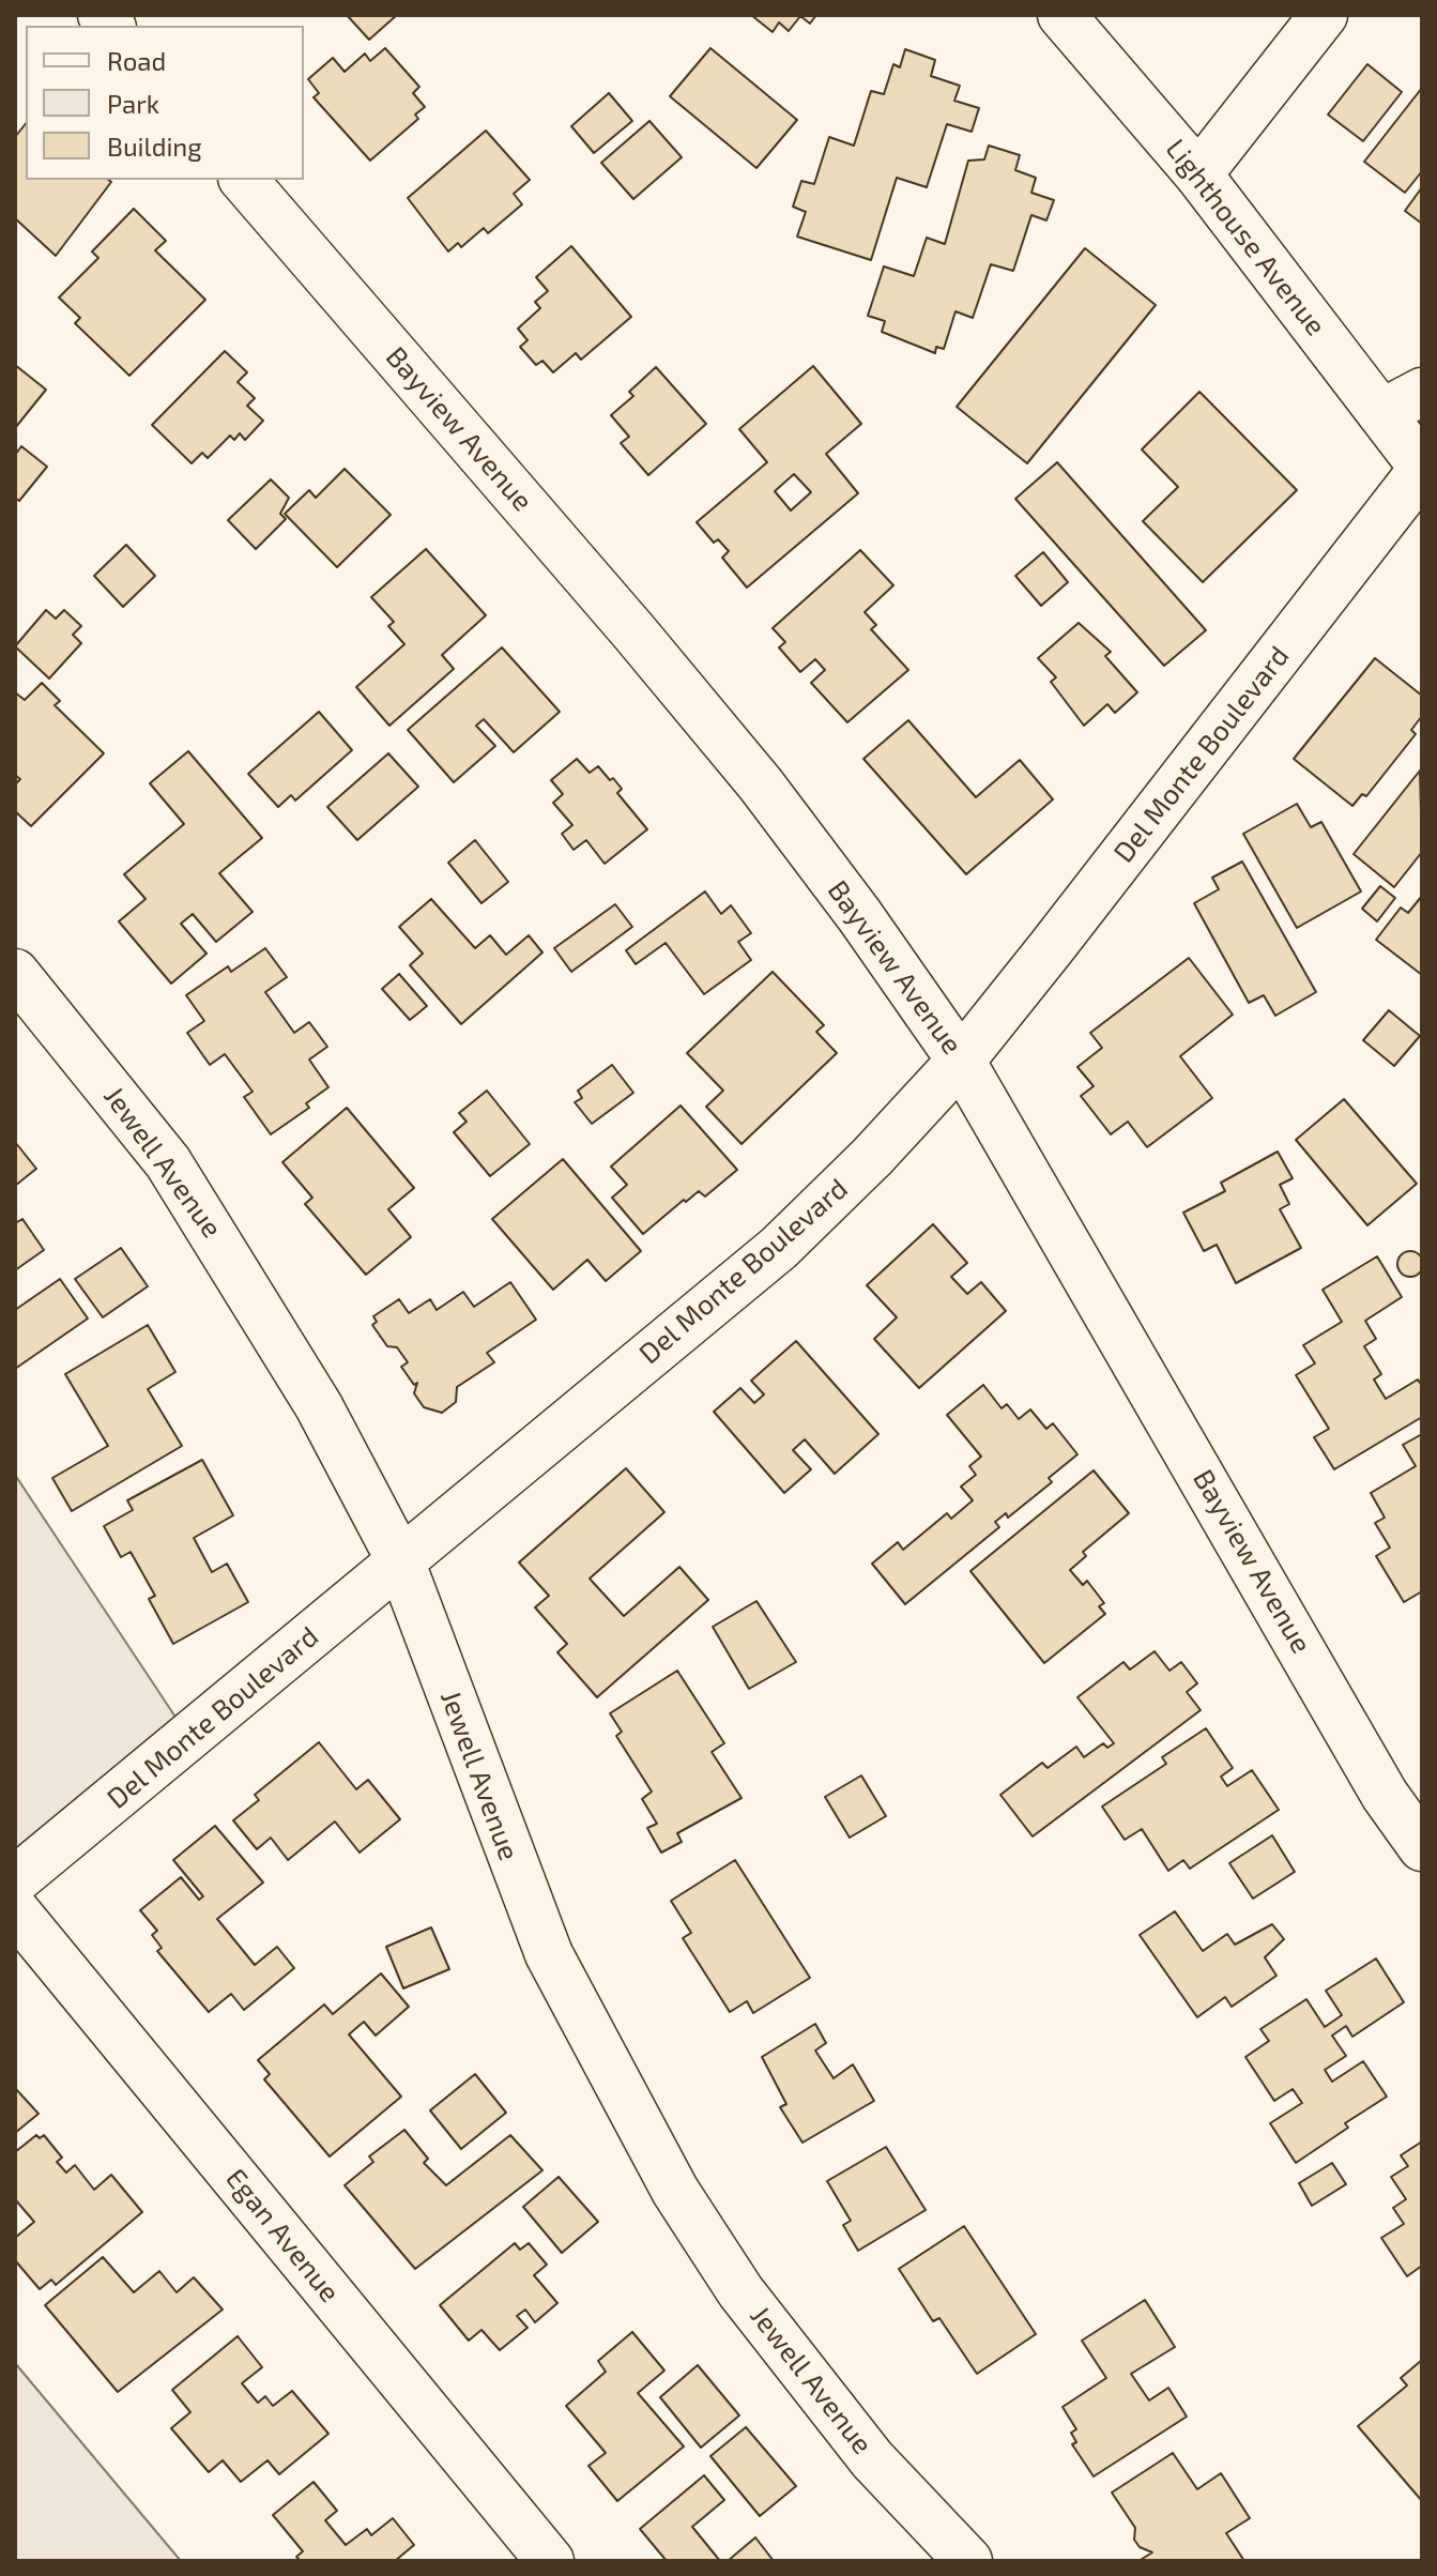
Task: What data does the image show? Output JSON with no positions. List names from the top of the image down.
{
  "streets": {
    "street": [
      "Lighthouse Avenue",
      "Bayview Avenue",
      "Del Monte Boulevard",
      "Jewell Avenue",
      "Egan Avenue"
    ]
  },
  "crossings": [
    ["Lighthouse Avenue", "Del Monte Boulevard"],
    ["Bayview Avenue", "Del Monte Boulevard"],
    ["Del Monte Boulevard", "Jewell Avenue"]
  ],
  "legend": ["Road", "Park", "Building"]
}
